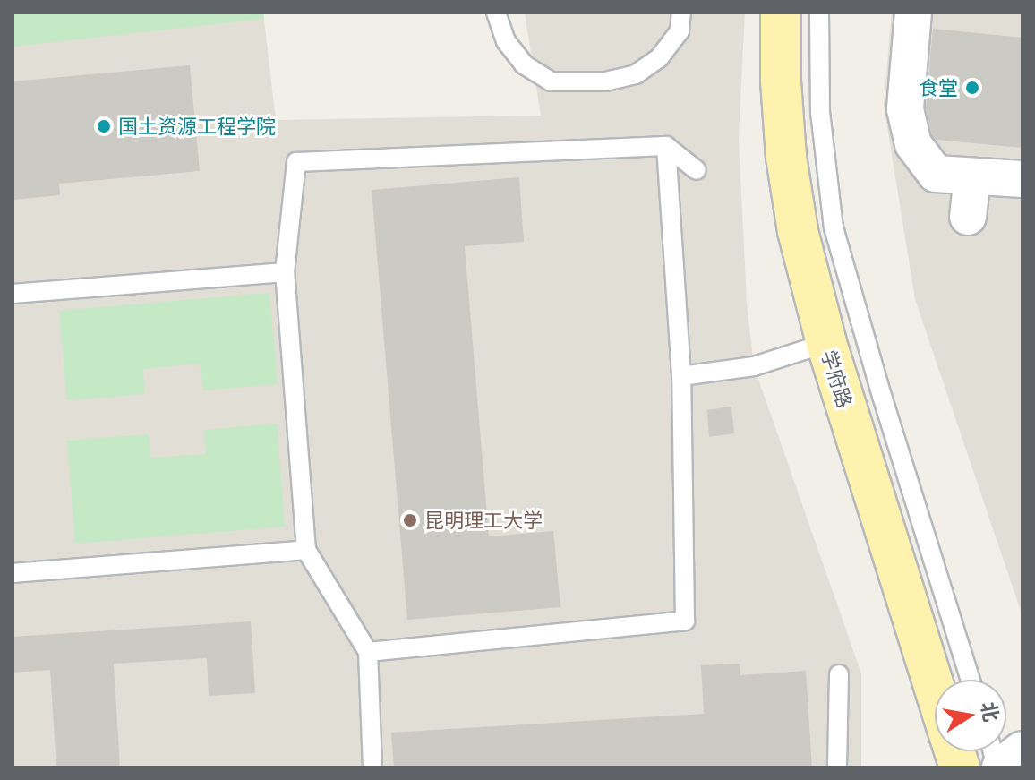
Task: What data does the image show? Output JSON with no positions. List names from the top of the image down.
{
  "streets": {
    "main road": ["学府路"]
  },
  "places": ["食堂", "国土资源工程学院", "昆明理工大学"],
  "north": "right"
}
